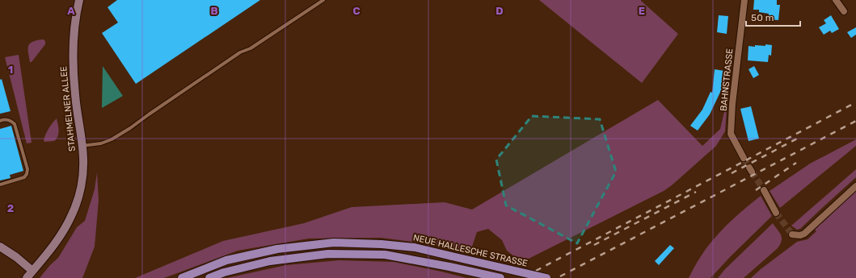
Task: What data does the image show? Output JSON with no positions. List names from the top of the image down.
{
  "streets": {
    "main road": ["NEUE HALLESCHE STRASSE"],
    "street": ["BAHNSTRASSE", "STAHMELNER ALLEE"]
  },
  "scale_bar": "50 m",
  "grid": {
    "columns": [
      "A",
      "B",
      "C",
      "D",
      "E"
    ],
    "rows": ["1", "2"]
  }
}
